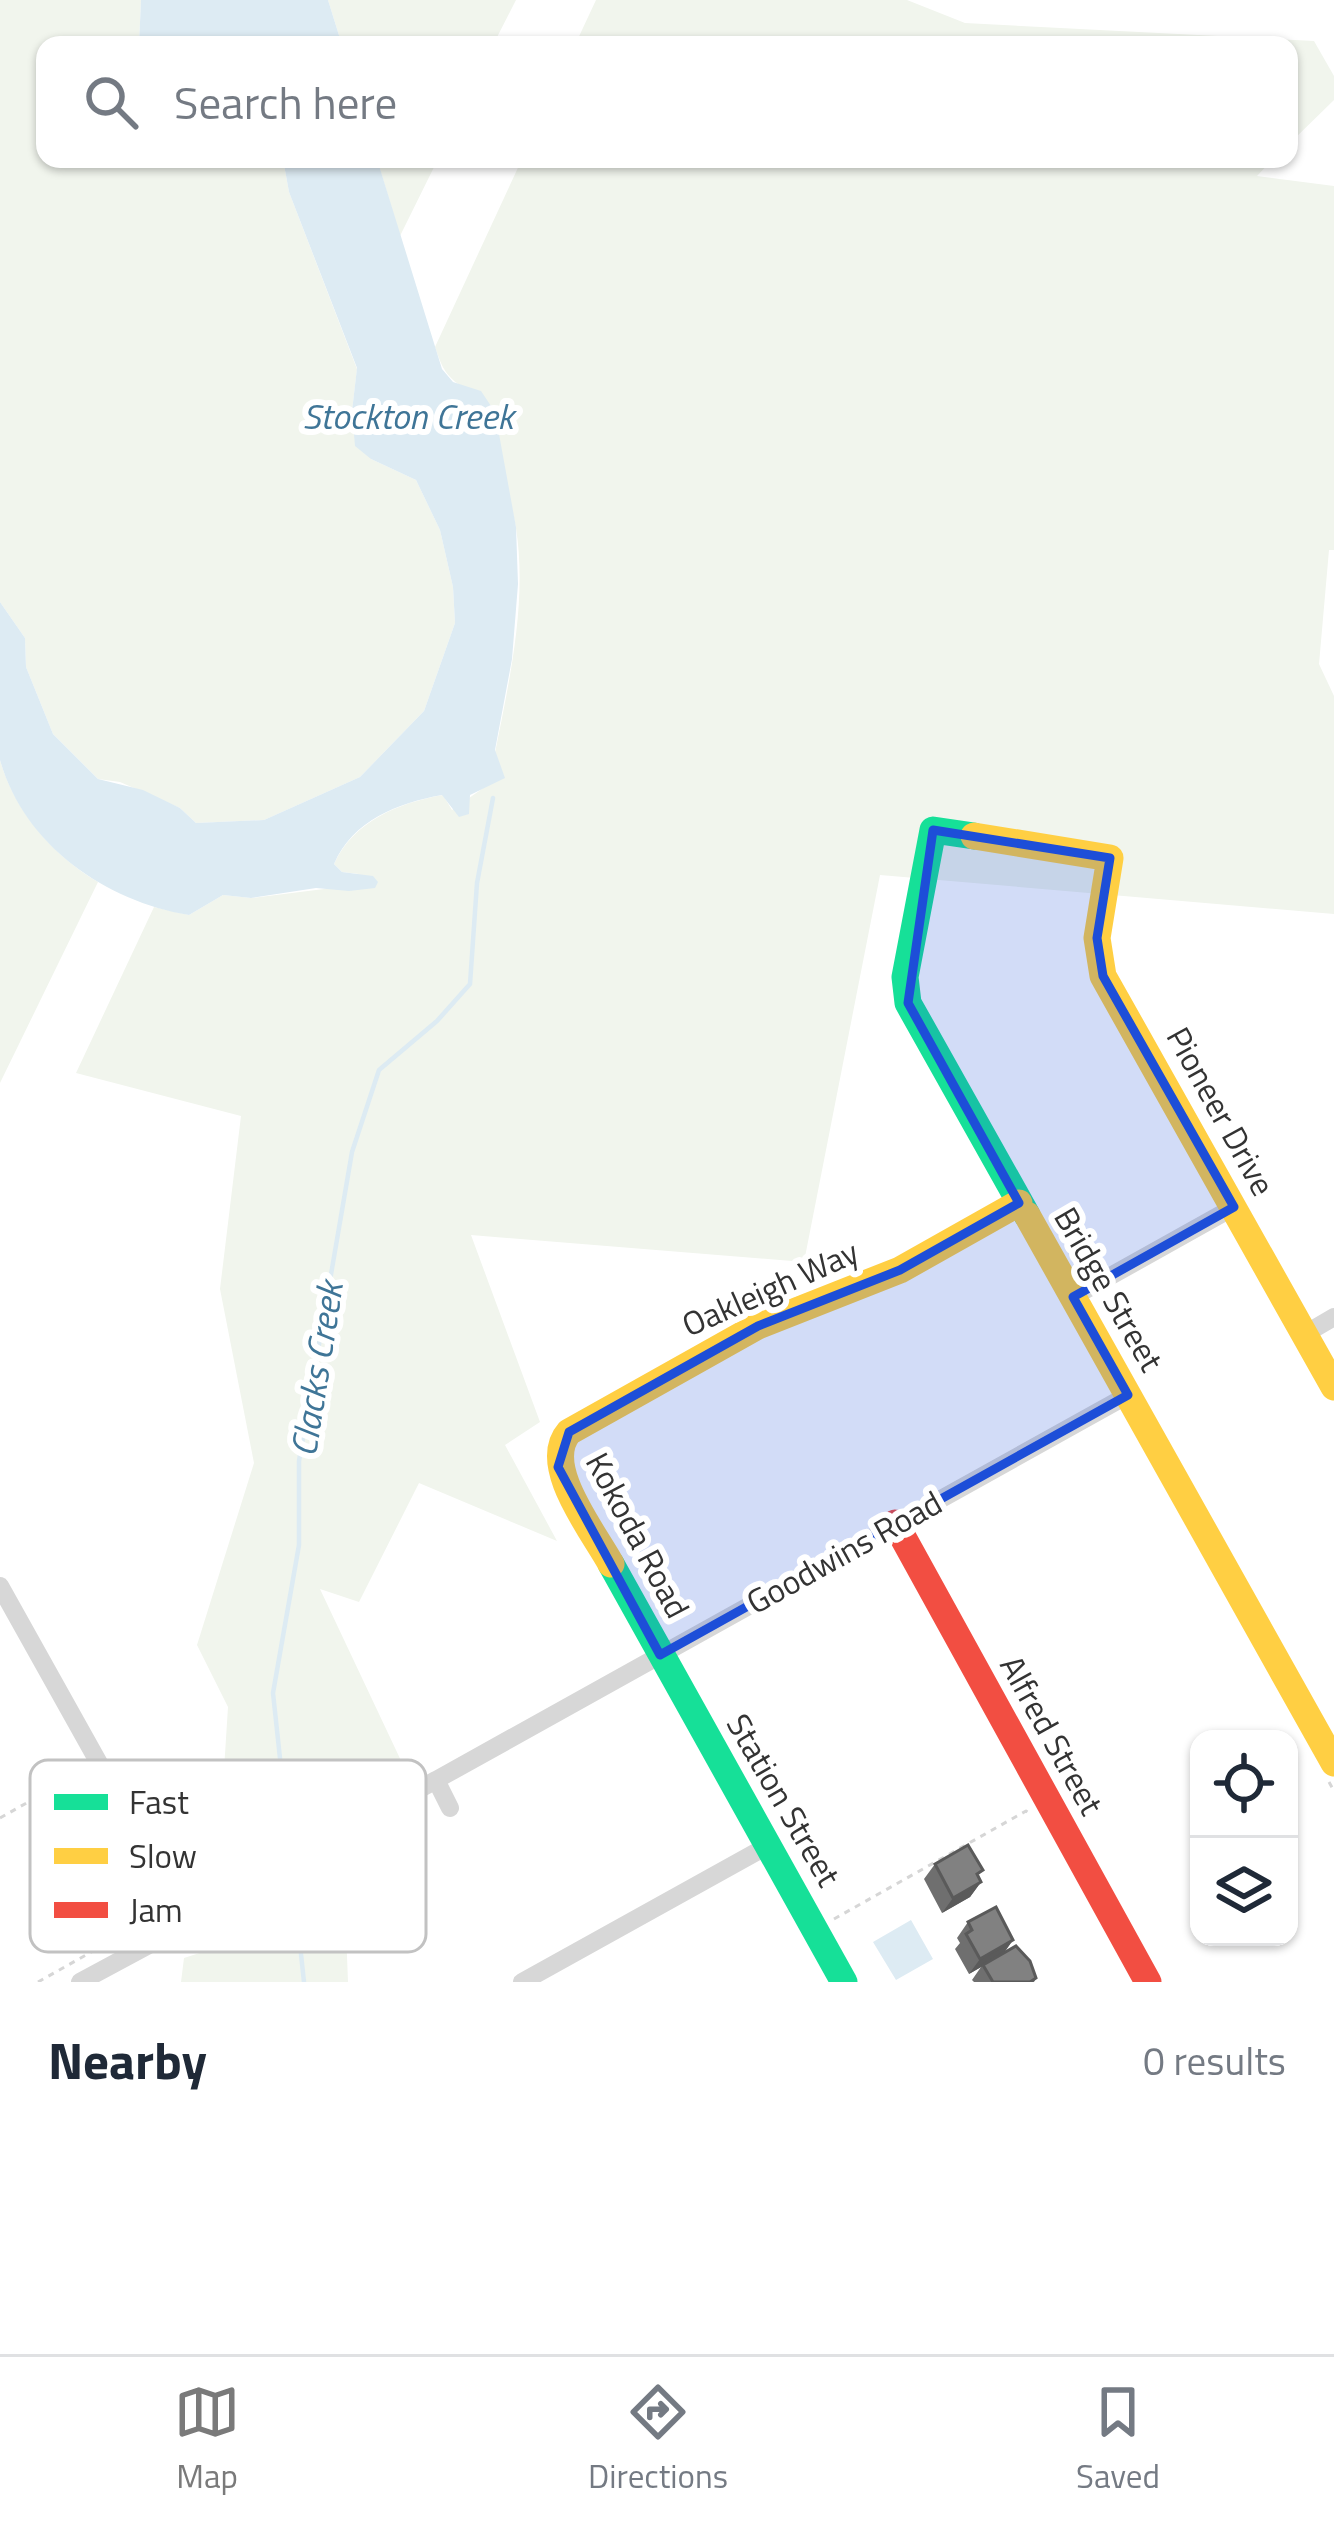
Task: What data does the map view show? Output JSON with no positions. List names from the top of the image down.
{
  "streets": {
    "street": [
      "Pioneer Drive",
      "Oakleigh Way",
      "Bridge Street",
      "Kokoda Road",
      "Goodwins Road",
      "Alfred Street",
      "Station Street"
    ]
  },
  "crossings": [
    ["Pioneer Drive", "Bridge Street"],
    ["Oakleigh Way", "Bridge Street"],
    ["Oakleigh Way", "Kokoda Road"],
    ["Bridge Street", "Goodwins Road"],
    ["Kokoda Road", "Goodwins Road"],
    ["Kokoda Road", "Station Street"],
    ["Goodwins Road", "Alfred Street"],
    ["Goodwins Road", "Station Street"]
  ],
  "water": ["Stockton Creek", "Clacks Creek"],
  "legend": ["Fast", "Slow", "Jam"],
  "page": {
    "search": "Search here",
    "heading": ["Nearby", "0 results"],
    "nav": ["Map", "Directions", "Saved"]
  }
}
